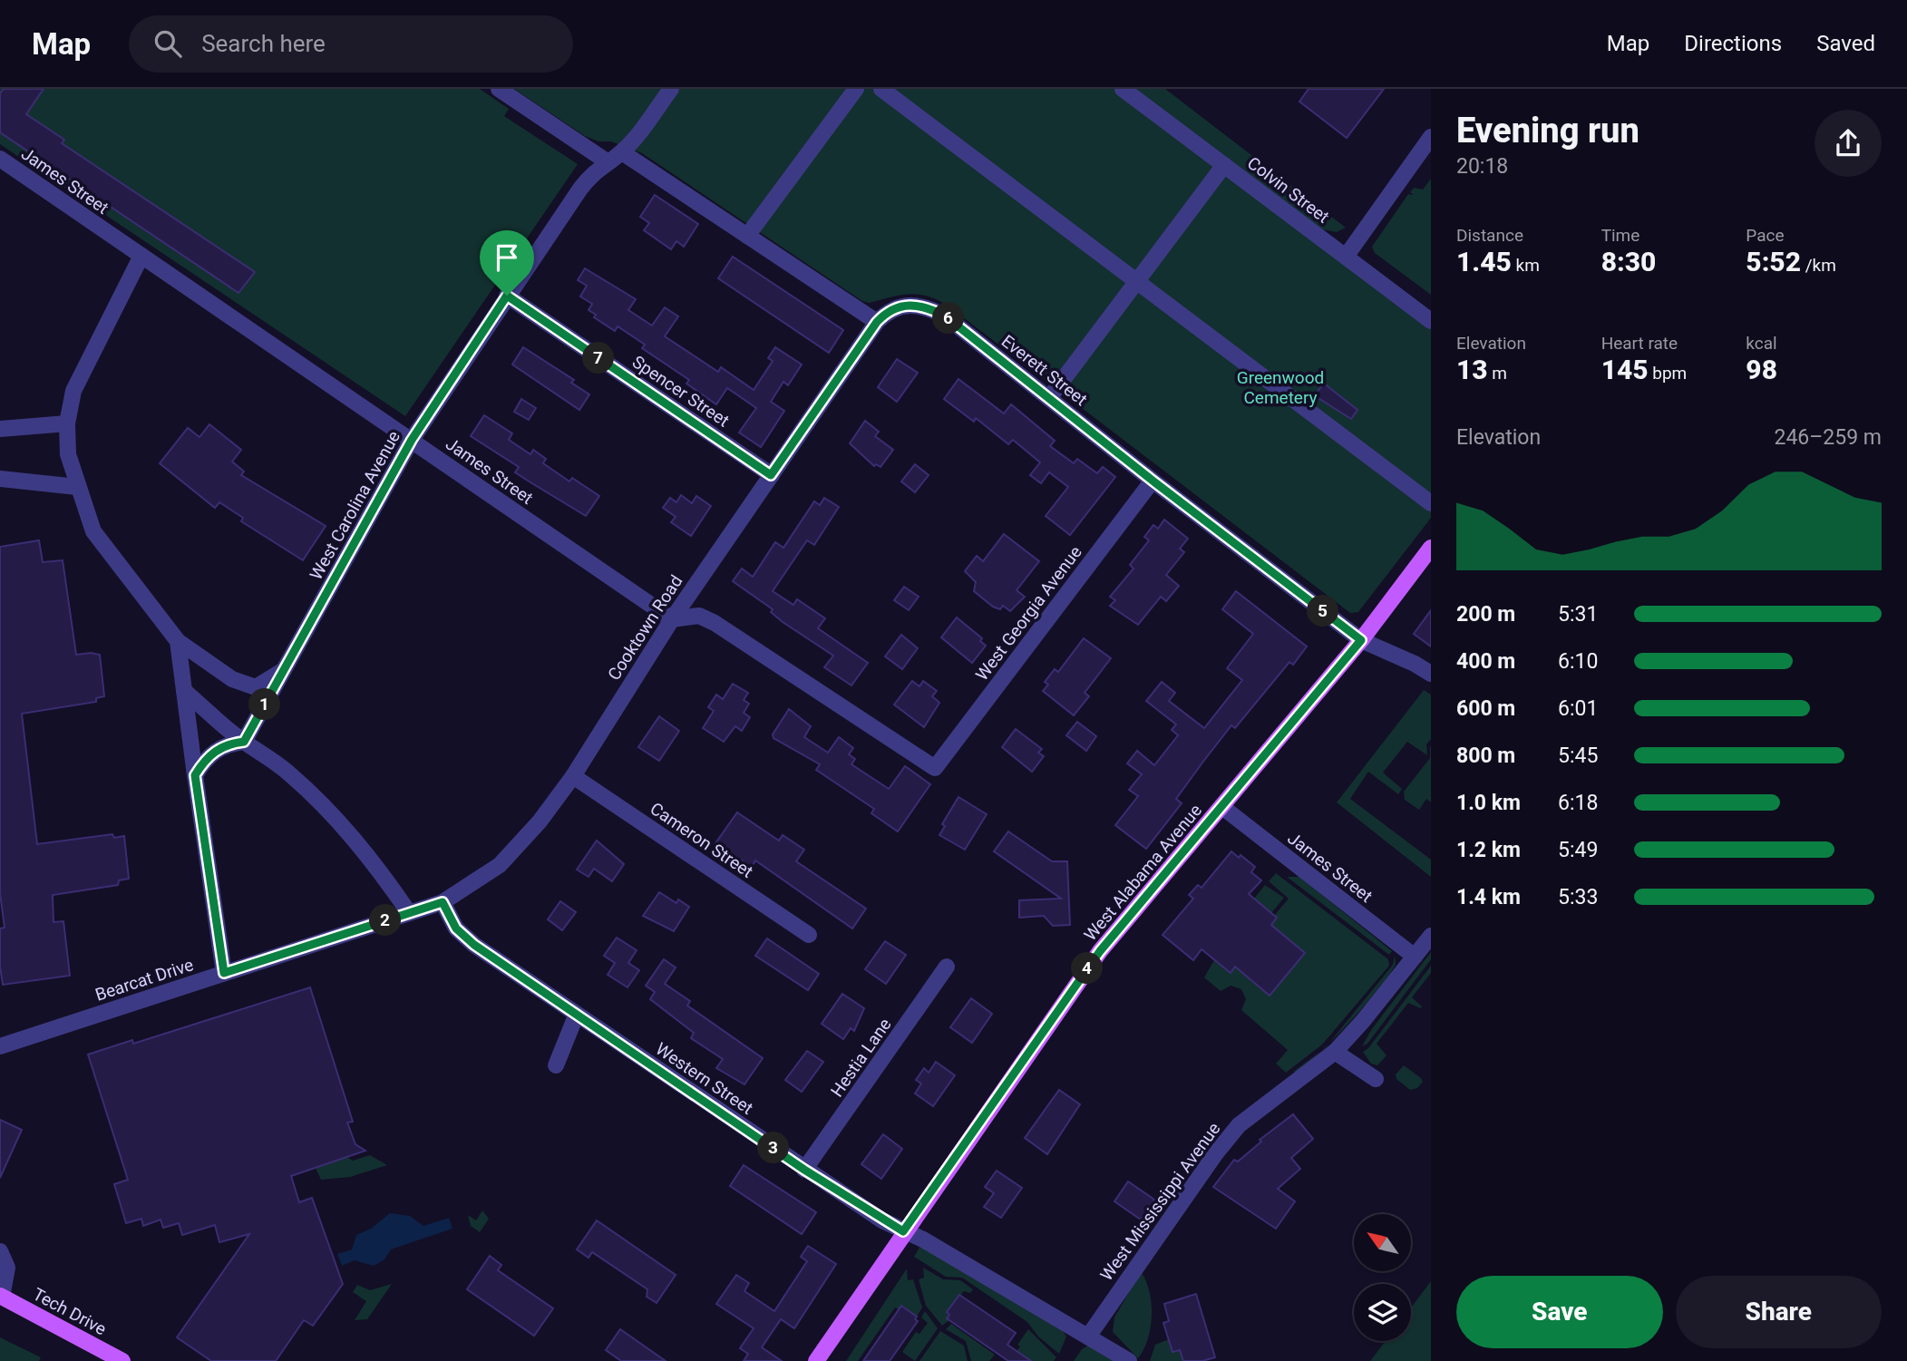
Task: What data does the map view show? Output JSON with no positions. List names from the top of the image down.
{
  "streets": {
    "main road": ["West Alabama Avenue", "Tech Drive"],
    "street": [
      "James Street",
      "Colvin Street",
      "Everett Street",
      "Spencer Street",
      "West Carolina Avenue",
      "West Georgia Avenue",
      "Cooktown Road",
      "Cameron Street",
      "Bearcat Drive",
      "Hestia Lane",
      "Western Street",
      "West Mississippi Avenue"
    ]
  },
  "crossings": [
    ["James Street", "West Carolina Avenue"],
    ["James Street", "West Georgia Avenue"],
    ["James Street", "Cooktown Road"],
    ["James Street", "West Alabama Avenue"],
    ["James Street", "West Mississippi Avenue"],
    ["Everett Street", "West Georgia Avenue"],
    ["Everett Street", "Cooktown Road"],
    ["Everett Street", "West Alabama Avenue"],
    ["Spencer Street", "West Carolina Avenue"],
    ["Spencer Street", "Cooktown Road"],
    ["West Georgia Avenue", "Cooktown Road"],
    ["Cooktown Road", "Cameron Street"],
    ["Cooktown Road", "Bearcat Drive"],
    ["Cooktown Road", "Western Street"],
    ["West Alabama Avenue", "Western Street"],
    ["Hestia Lane", "Western Street"],
    ["Western Street", "West Mississippi Avenue"]
  ],
  "parks": ["Greenwood Cemetery"],
  "north": "top left",
  "page": {
    "header": "Map",
    "search": "Search here",
    "nav": ["Map", "Directions", "Saved"],
    "heading": ["Evening run", "20:18"],
    "stats": [
      ["Distance", "1.45 km"],
      ["Time", "8:30"],
      ["Pace", "5:52 /km"],
      ["Elevation", "13 m"],
      ["Heart rate", "145 bpm"],
      ["kcal", "98"]
    ],
    "pins": [
      "6",
      "7",
      "5",
      "1",
      "2",
      "4",
      "3"
    ],
    "chart": ["Elevation", "246–259 m"],
    "list": [
      {
        "name": "200 m",
        "note": "5:31"
      },
      {
        "name": "400 m",
        "note": "6:10"
      },
      {
        "name": "600 m",
        "note": "6:01"
      },
      {
        "name": "800 m",
        "note": "5:45"
      },
      {
        "name": "1.0 km",
        "note": "6:18"
      },
      {
        "name": "1.2 km",
        "note": "5:49"
      },
      {
        "name": "1.4 km",
        "note": "5:33"
      }
    ],
    "buttons": ["Save", "Share"]
  }
}
